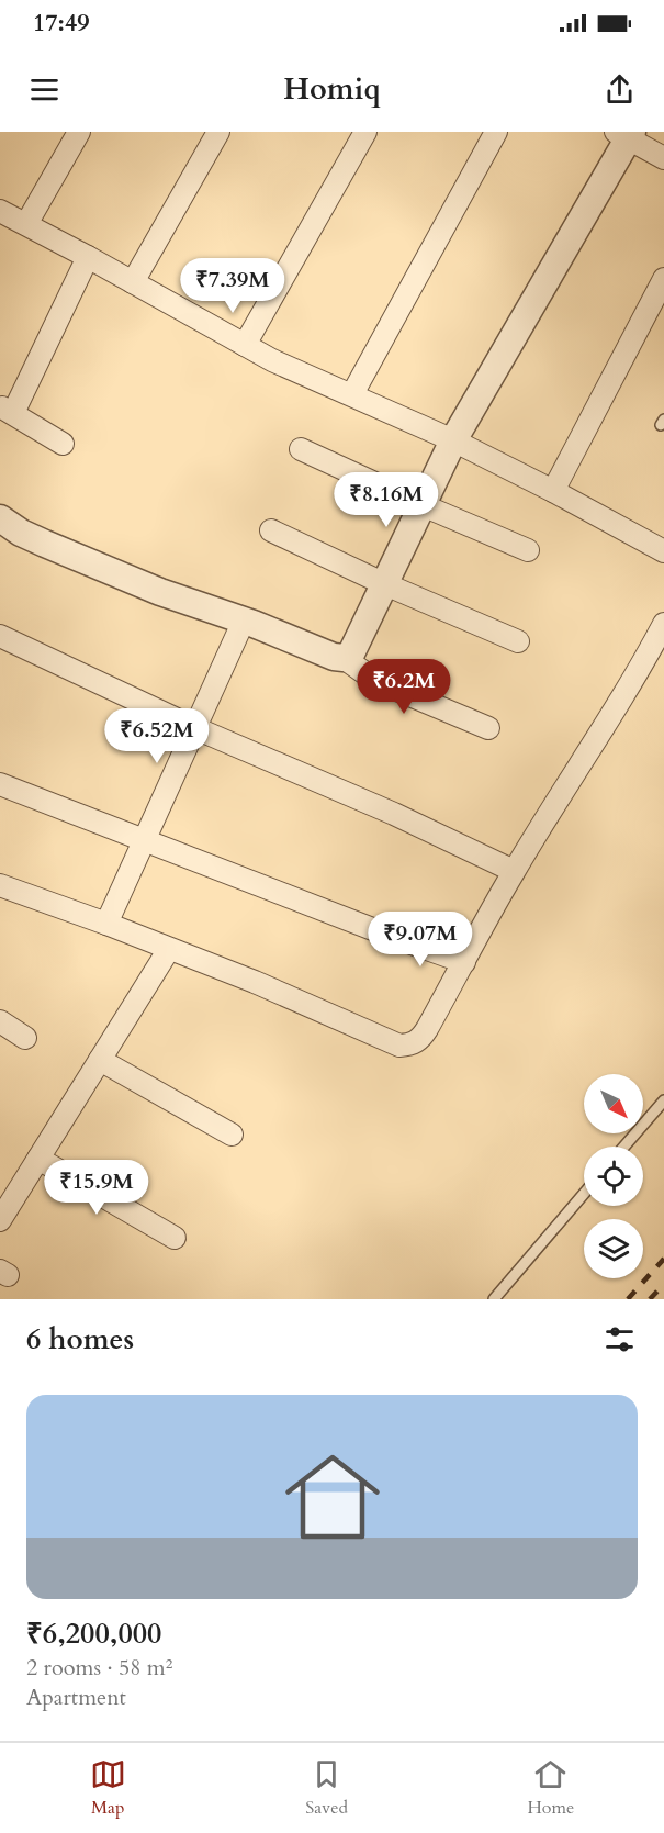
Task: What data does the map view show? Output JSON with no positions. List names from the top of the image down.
{
  "north": "bottom right",
  "page": {
    "status": "17:49",
    "header": "Homiq",
    "price": [
      "₹7.39M",
      "₹8.16M",
      "₹6.2M",
      "₹6.52M",
      "₹9.07M",
      "₹15.9M"
    ],
    "heading": "6 homes",
    "list": [
      {
        "name": "₹6,200,000",
        "note": "2 rooms · 58 m² · Apartment"
      }
    ],
    "tabs": ["Map", "Saved", "Home"]
  }
}
